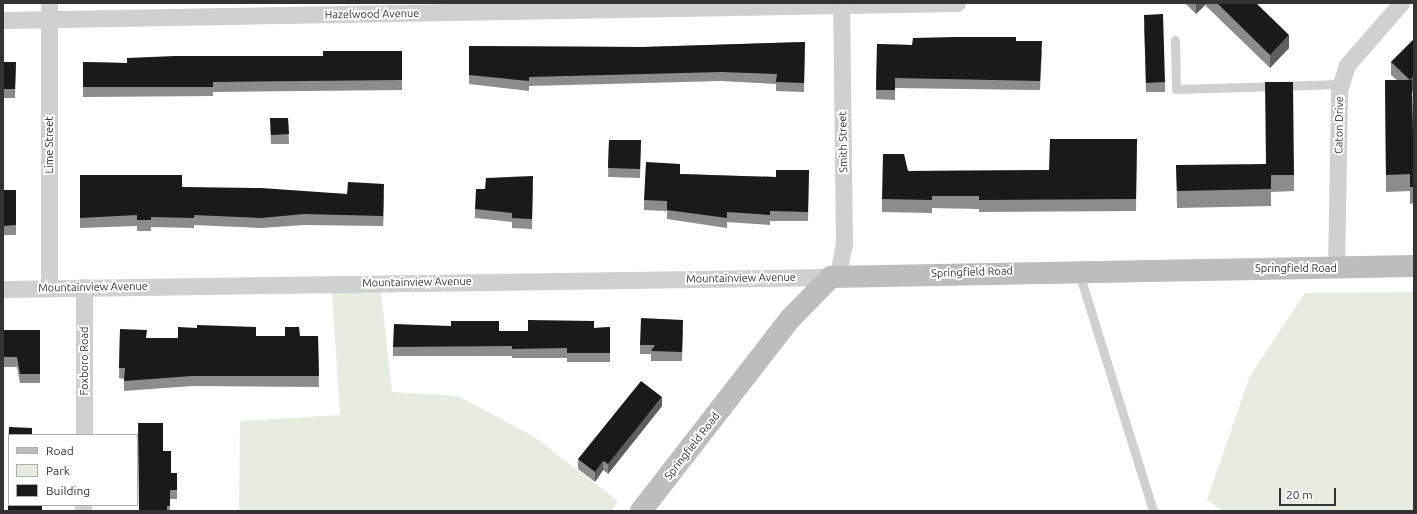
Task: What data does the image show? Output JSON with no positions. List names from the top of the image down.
{
  "streets": {
    "street": [
      "Hazelwood Avenue",
      "Caton Drive",
      "Smith Street",
      "Lime Street",
      "Springfield Road",
      "Mountainview Avenue",
      "Foxboro Road"
    ]
  },
  "crossings": [
    ["Hazelwood Avenue", "Smith Street"],
    ["Hazelwood Avenue", "Lime Street"],
    ["Caton Drive", "Springfield Road"],
    ["Smith Street", "Springfield Road"],
    ["Smith Street", "Mountainview Avenue"],
    ["Lime Street", "Mountainview Avenue"],
    ["Springfield Road", "Mountainview Avenue"],
    ["Mountainview Avenue", "Foxboro Road"]
  ],
  "legend": ["Road", "Park", "Building"],
  "scale_bar": "20 m"
}
